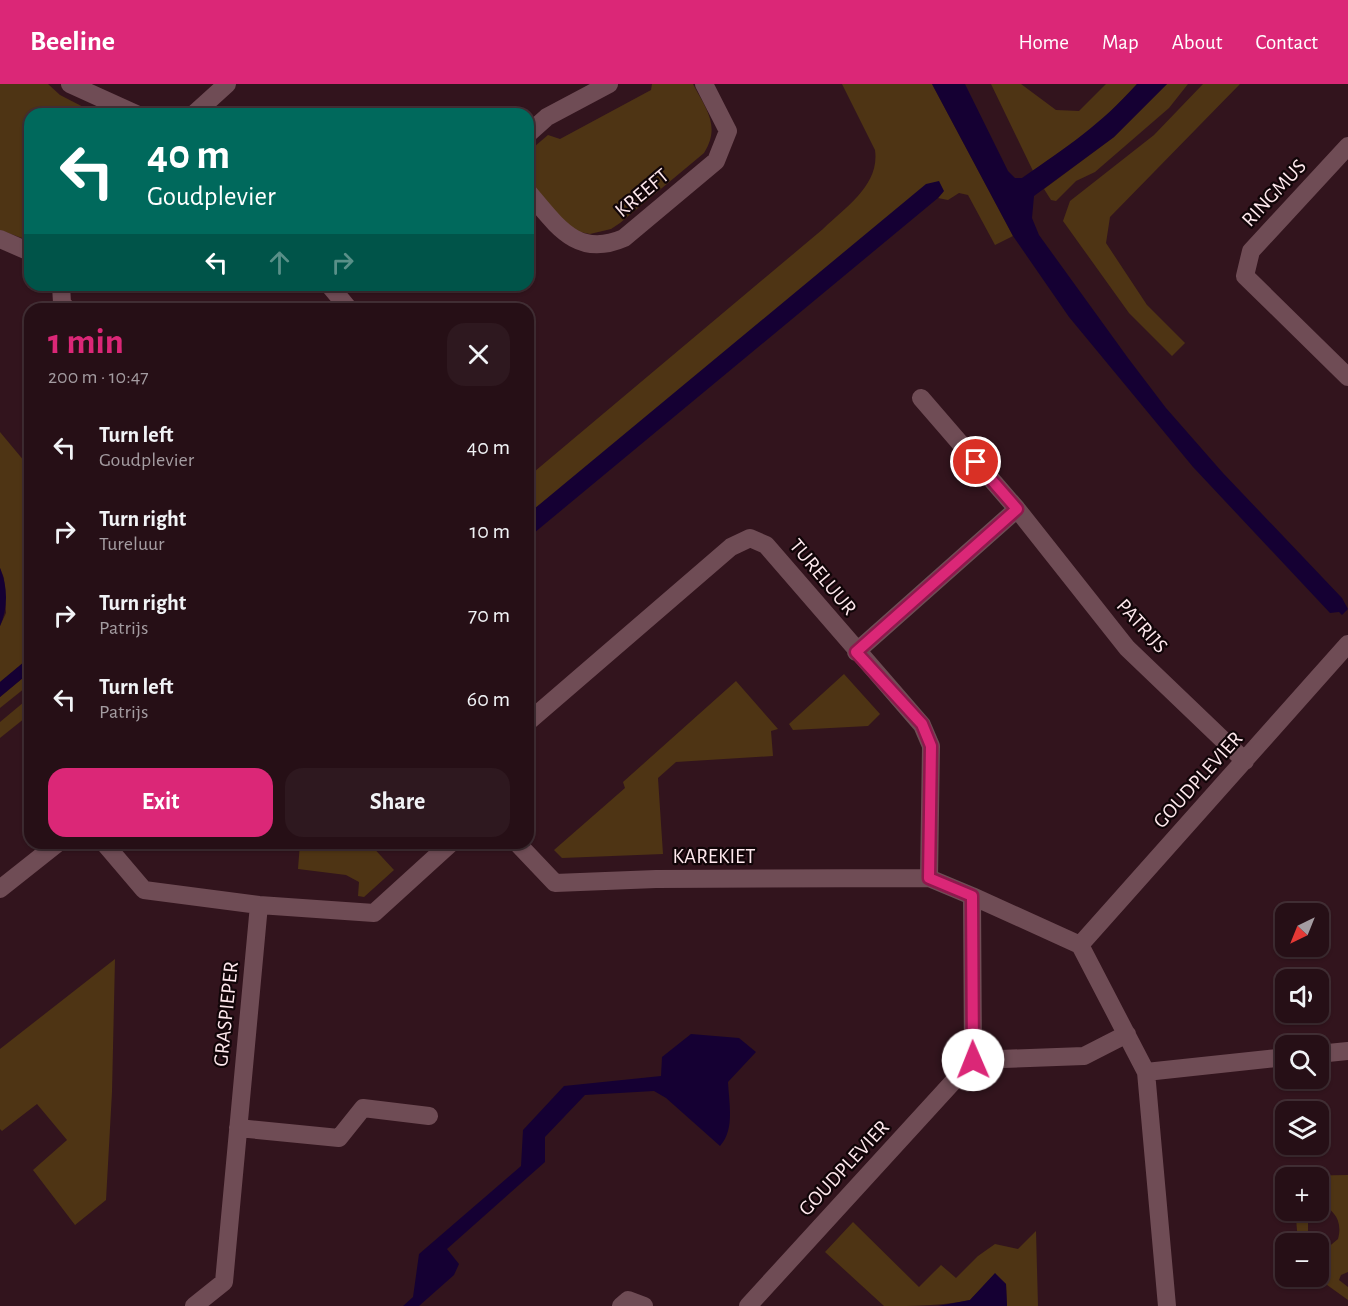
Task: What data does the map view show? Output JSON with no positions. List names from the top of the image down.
{
  "streets": {
    "street": [
      "KREEFT",
      "RINGMUS",
      "TURELUUR",
      "PATRIJS",
      "GOUDPLEVIER",
      "KAREKIET",
      "GRASPIEPER"
    ]
  },
  "crossings": [
    ["TURELUUR", "KAREKIET"],
    ["PATRIJS", "GOUDPLEVIER"]
  ],
  "north": "bottom left",
  "page": {
    "header": "Beeline",
    "nav": [
      "Home",
      "Map",
      "About",
      "Contact"
    ],
    "turn": ["40 m", "Goudplevier"],
    "heading": ["1 min", "200 m · 10:47"],
    "list": [
      {
        "name": "Turn left",
        "note": "Goudplevier",
        "value": "40 m"
      },
      {
        "name": "Turn right",
        "note": "Tureluur",
        "value": "10 m"
      },
      {
        "name": "Turn right",
        "note": "Patrijs",
        "value": "70 m"
      },
      {
        "name": "Turn left",
        "note": "Patrijs",
        "value": "60 m"
      }
    ],
    "buttons": ["Exit", "Share"],
    "map_buttons": ["+", "−"]
  }
}
